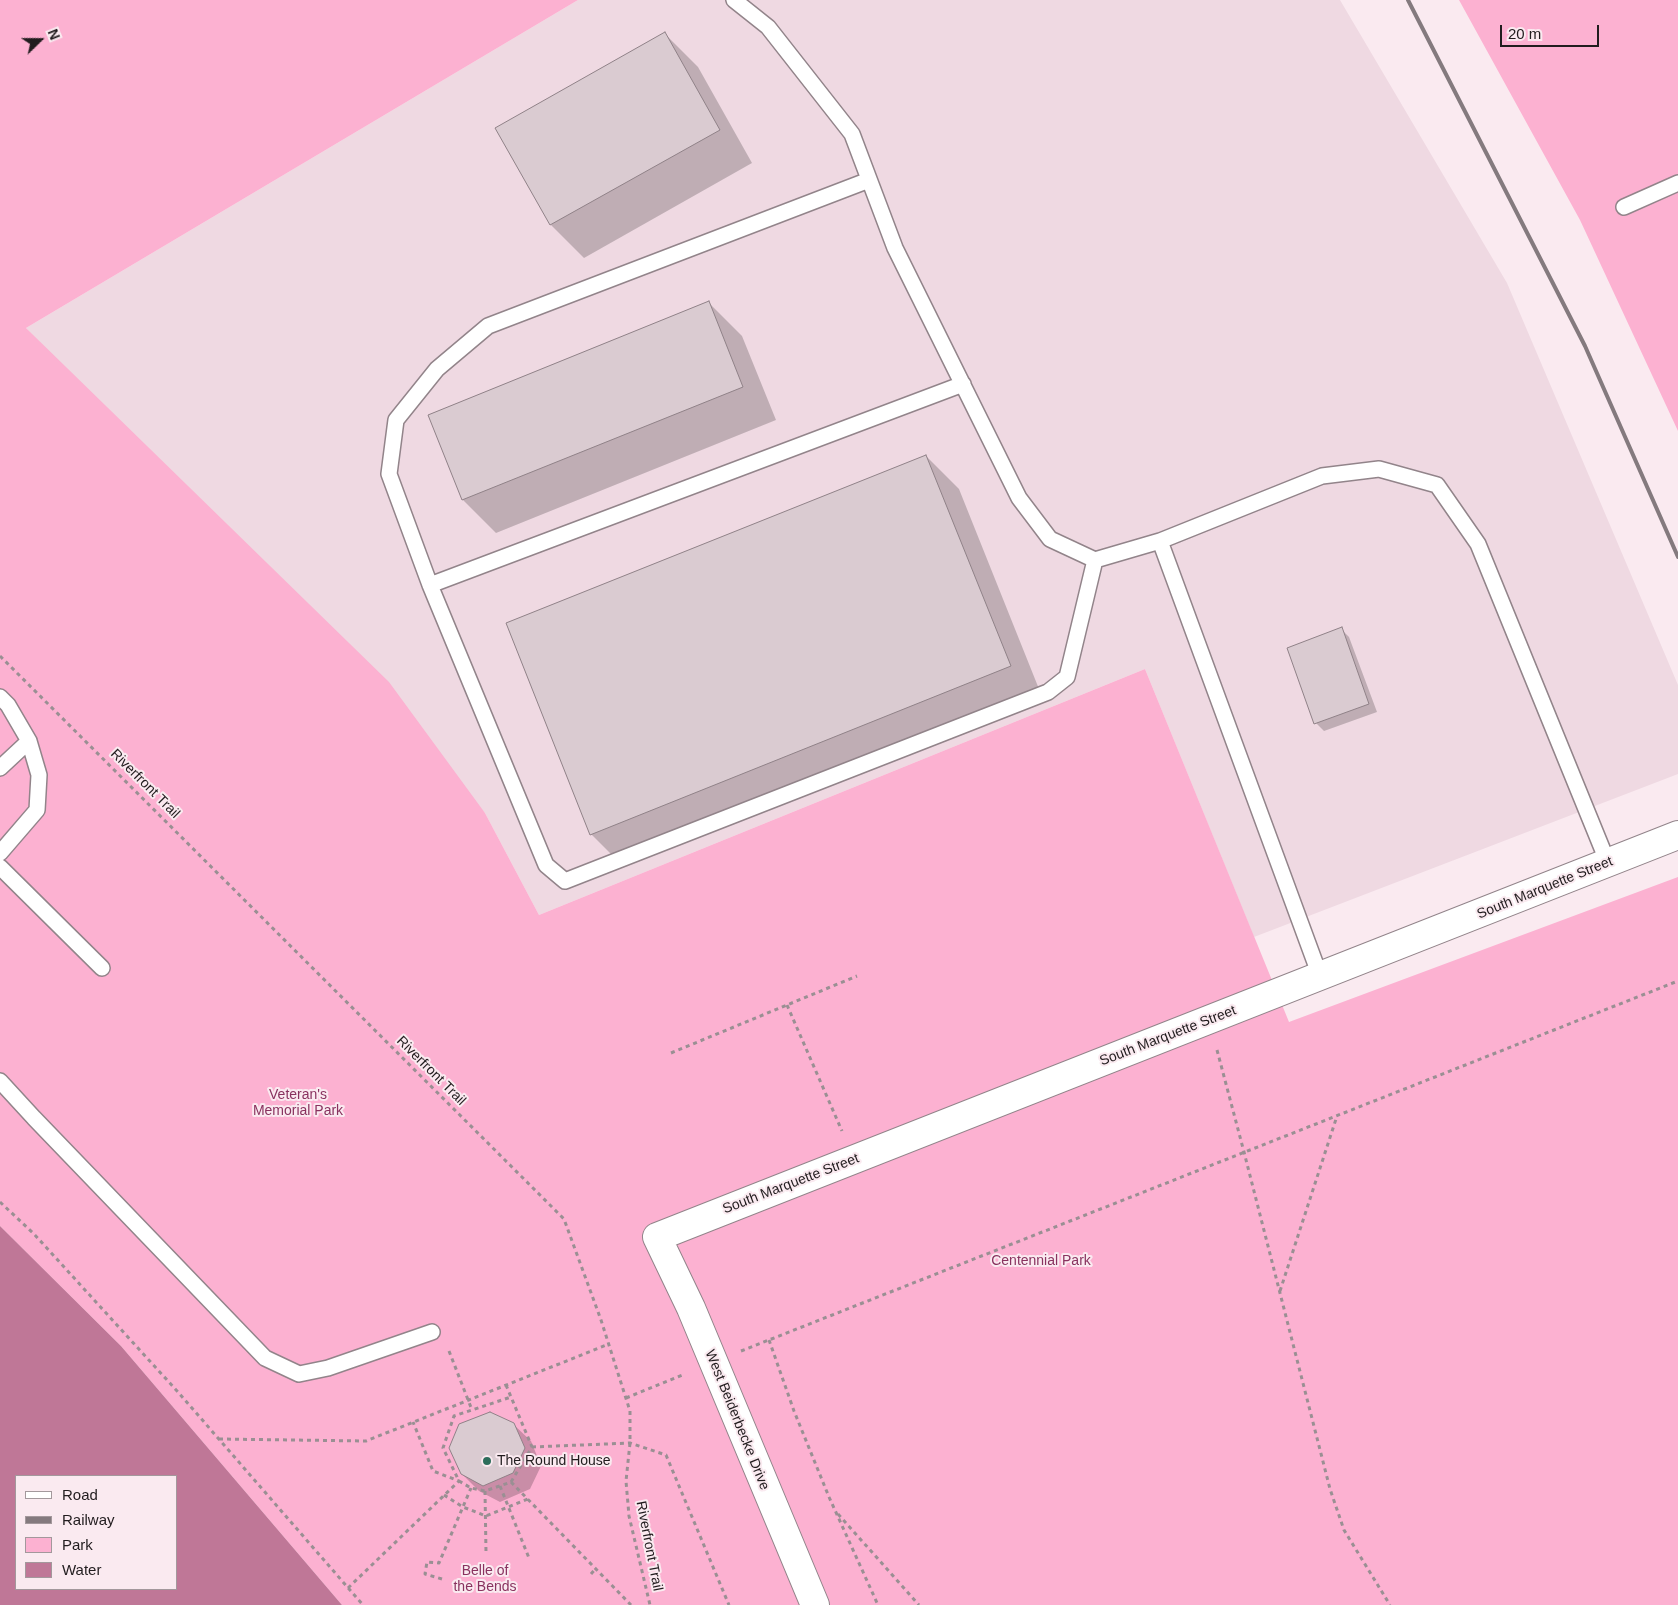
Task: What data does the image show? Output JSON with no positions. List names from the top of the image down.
{
  "streets": {
    "street": ["South Marquette Street", "West Beiderbecke Drive"],
    "path": ["Riverfront Trail"]
  },
  "crossings": [
    ["South Marquette Street", "West Beiderbecke Drive"]
  ],
  "parks": ["Veteran's Memorial Park", "Centennial Park", "Belle of the Bends"],
  "places": ["The Round House"],
  "legend": [
    "Road",
    "Railway",
    "Park",
    "Water"
  ],
  "scale_bar": "20 m",
  "north": "right"
}
